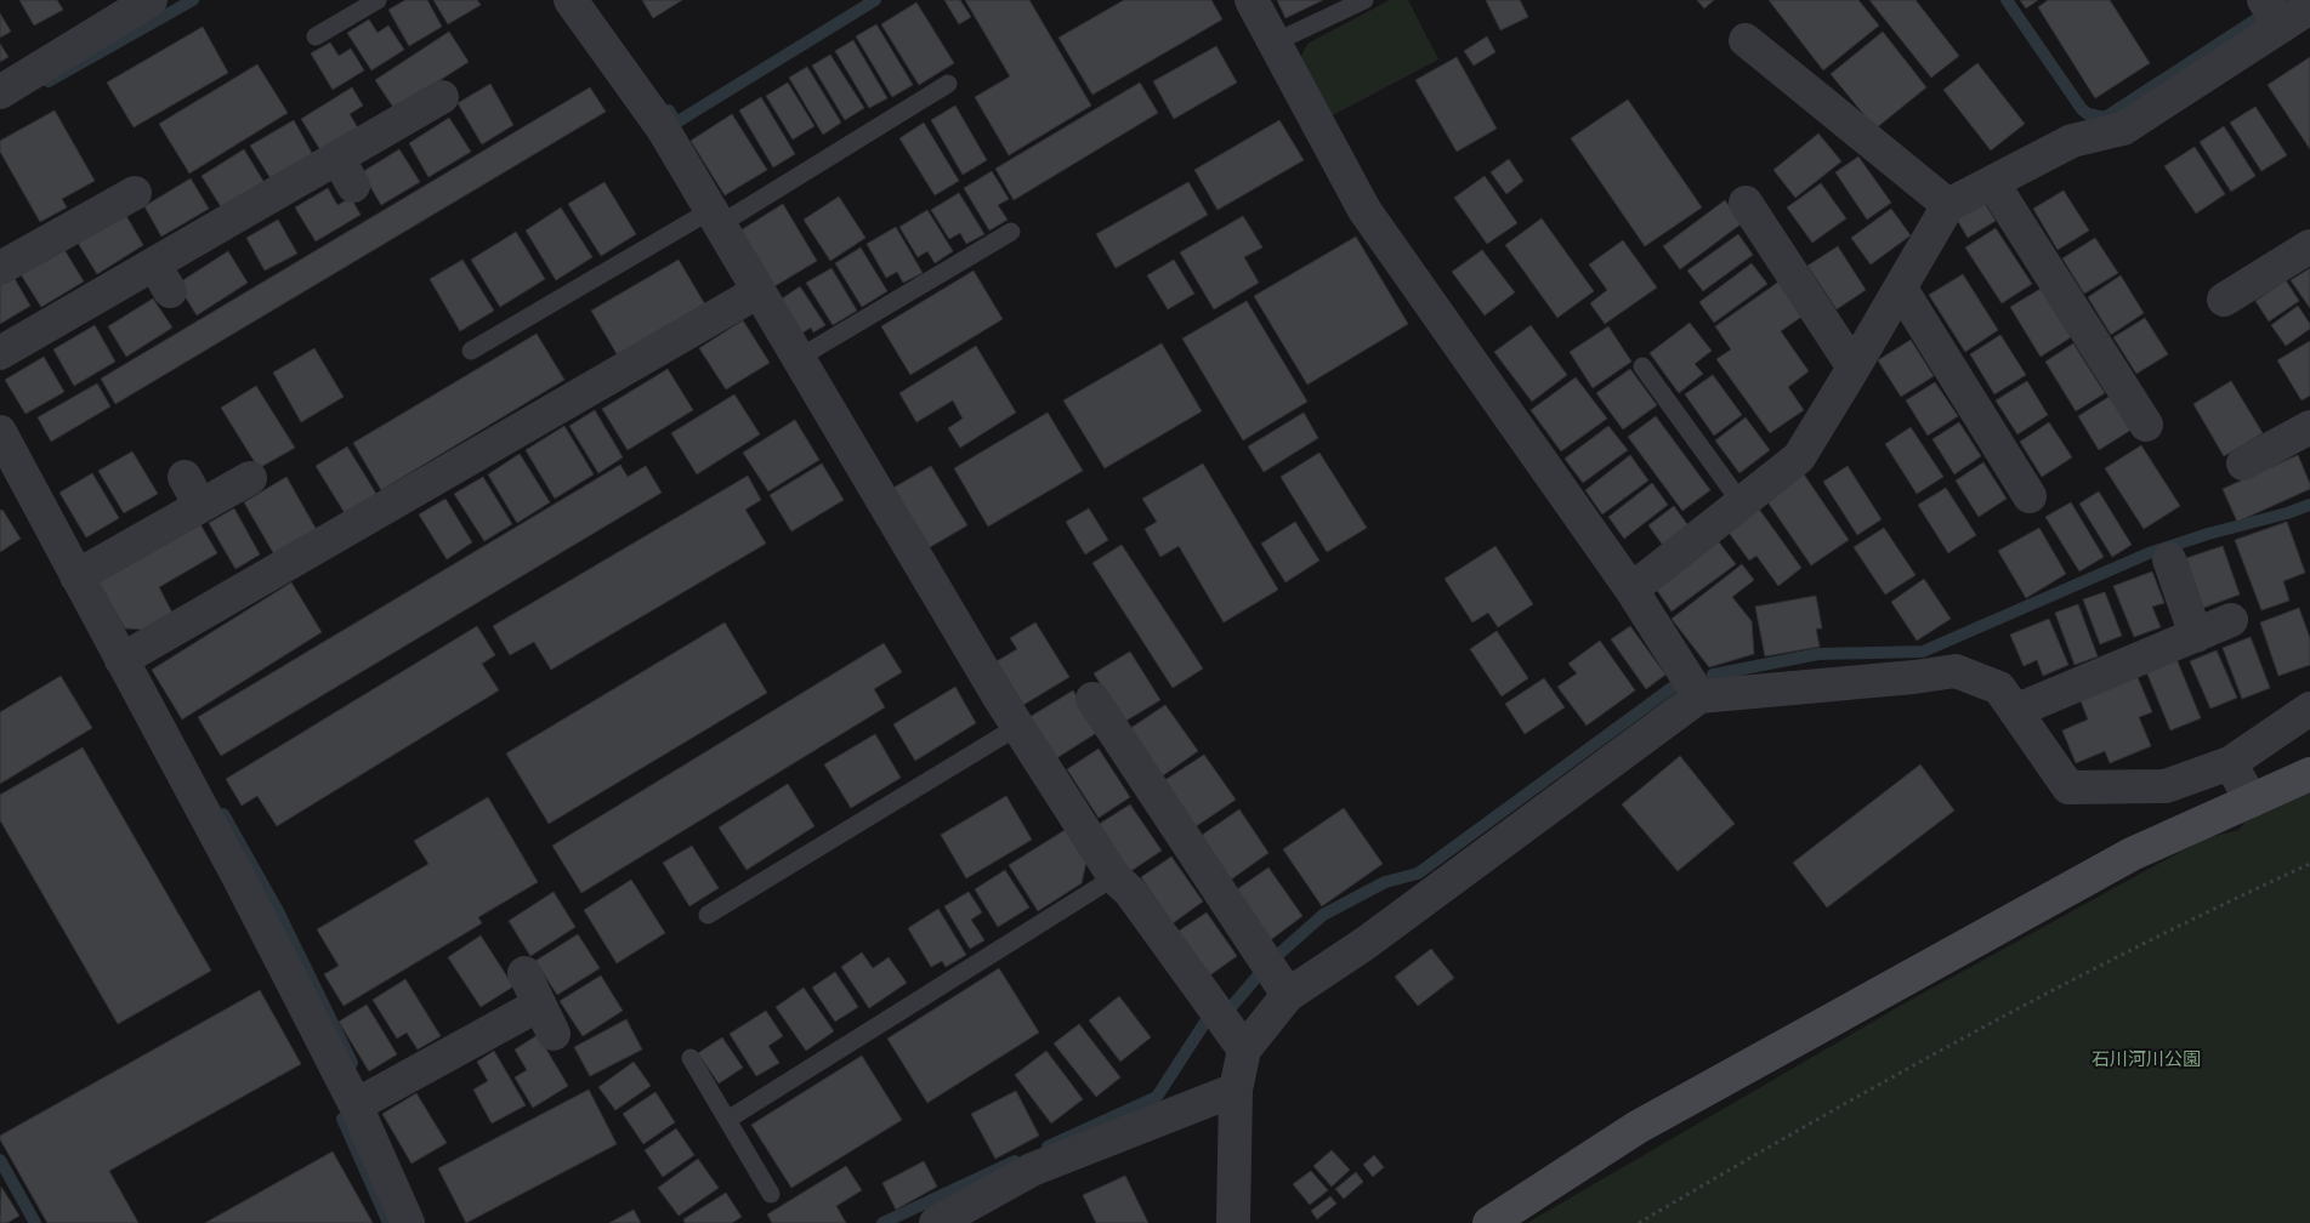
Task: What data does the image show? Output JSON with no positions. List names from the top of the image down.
{
  "parks": ["石川河川公園"]
}
